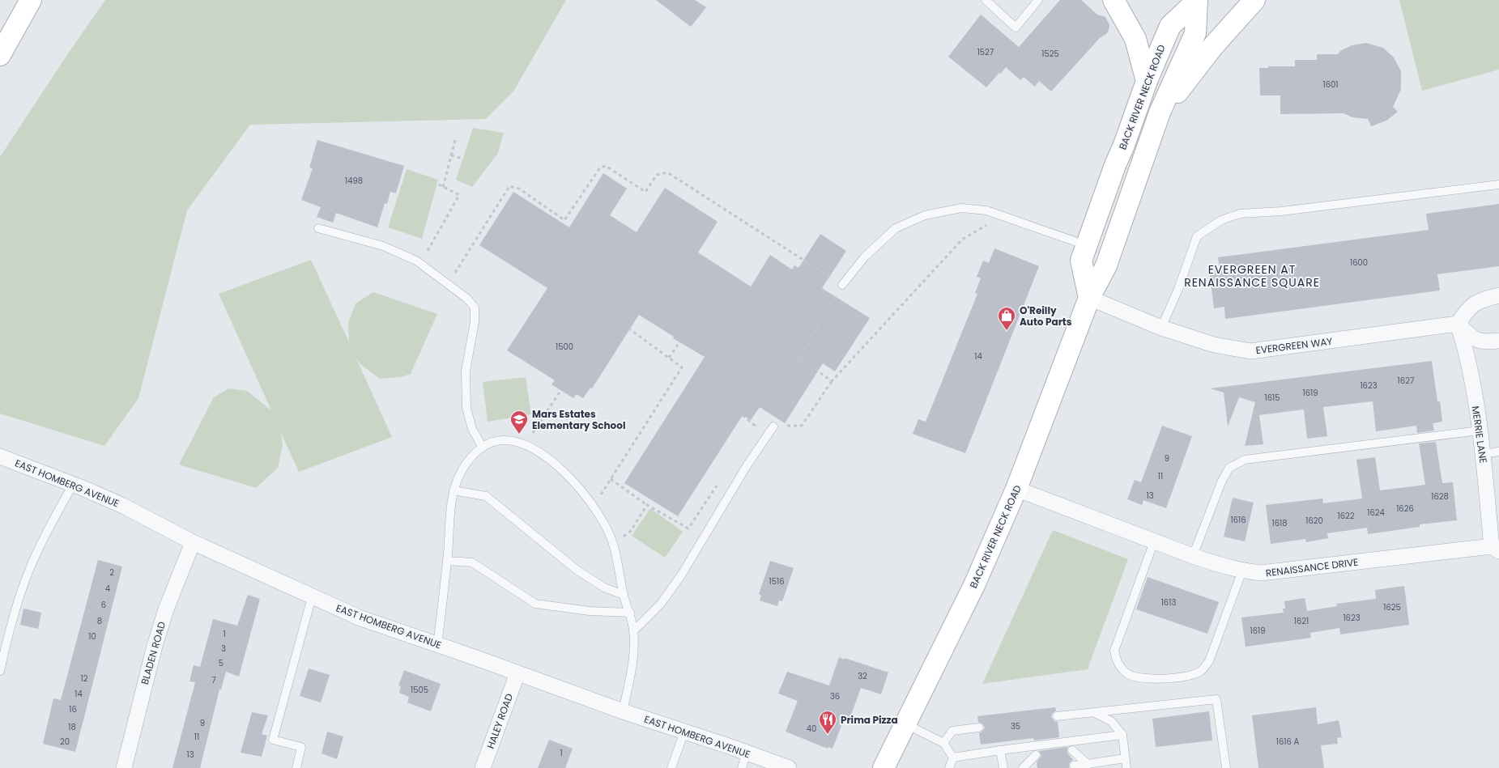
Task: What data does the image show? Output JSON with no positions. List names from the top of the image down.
{
  "streets": {
    "street": [
      "BACK RIVER NECK ROAD",
      "EVERGREEN WAY",
      "MERRIE LANE",
      "EAST HOMBERG AVENUE",
      "RENAISSANCE DRIVE",
      "BLADEN ROAD",
      "HALEY ROAD"
    ]
  },
  "crossings": [
    ["BACK RIVER NECK ROAD", "EVERGREEN WAY"],
    ["BACK RIVER NECK ROAD", "RENAISSANCE DRIVE"],
    ["EVERGREEN WAY", "MERRIE LANE"],
    ["MERRIE LANE", "RENAISSANCE DRIVE"],
    ["EAST HOMBERG AVENUE", "BLADEN ROAD"],
    ["EAST HOMBERG AVENUE", "HALEY ROAD"]
  ],
  "districts": ["EVERGREEN AT RENAISSANCE SQUARE"],
  "places": {
    "shop": ["O'Reilly Auto Parts"],
    "school or university": ["Mars Estates Elementary School"],
    "restaurant": ["Prima Pizza"]
  },
  "house_numbers": [
    "1527",
    "1525",
    "1601",
    "1498",
    "1600",
    "1500",
    "14",
    "1627",
    "1623",
    "1619",
    "1615",
    "9",
    "11",
    "13",
    "1628",
    "1626",
    "1624",
    "1622",
    "1616",
    "1620",
    "1618",
    "2",
    "1516",
    "4",
    "1613",
    "6",
    "1625",
    "1623",
    "8",
    "1621",
    "1619",
    "1",
    "10",
    "3",
    "5",
    "32",
    "12",
    "7",
    "1505",
    "14",
    "36",
    "16",
    "9",
    "35",
    "18",
    "40",
    "11",
    "20",
    "1616 A",
    "1",
    "13"
  ]
}
